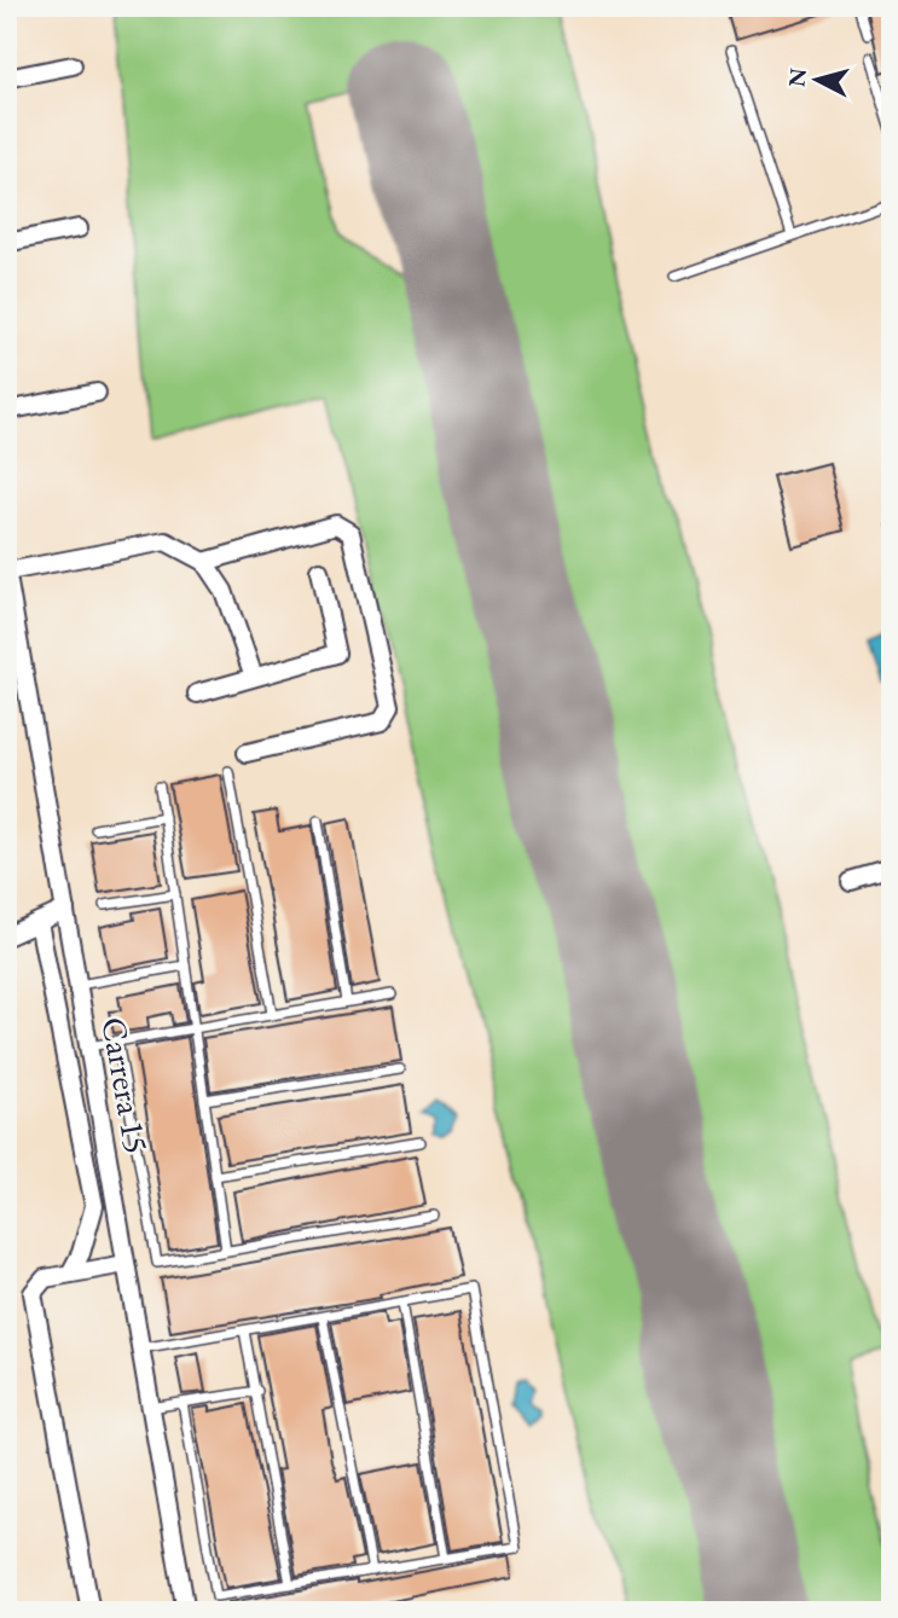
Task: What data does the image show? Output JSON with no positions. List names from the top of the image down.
{
  "streets": {
    "street": ["Carrera 15"]
  },
  "north": "left"
}
